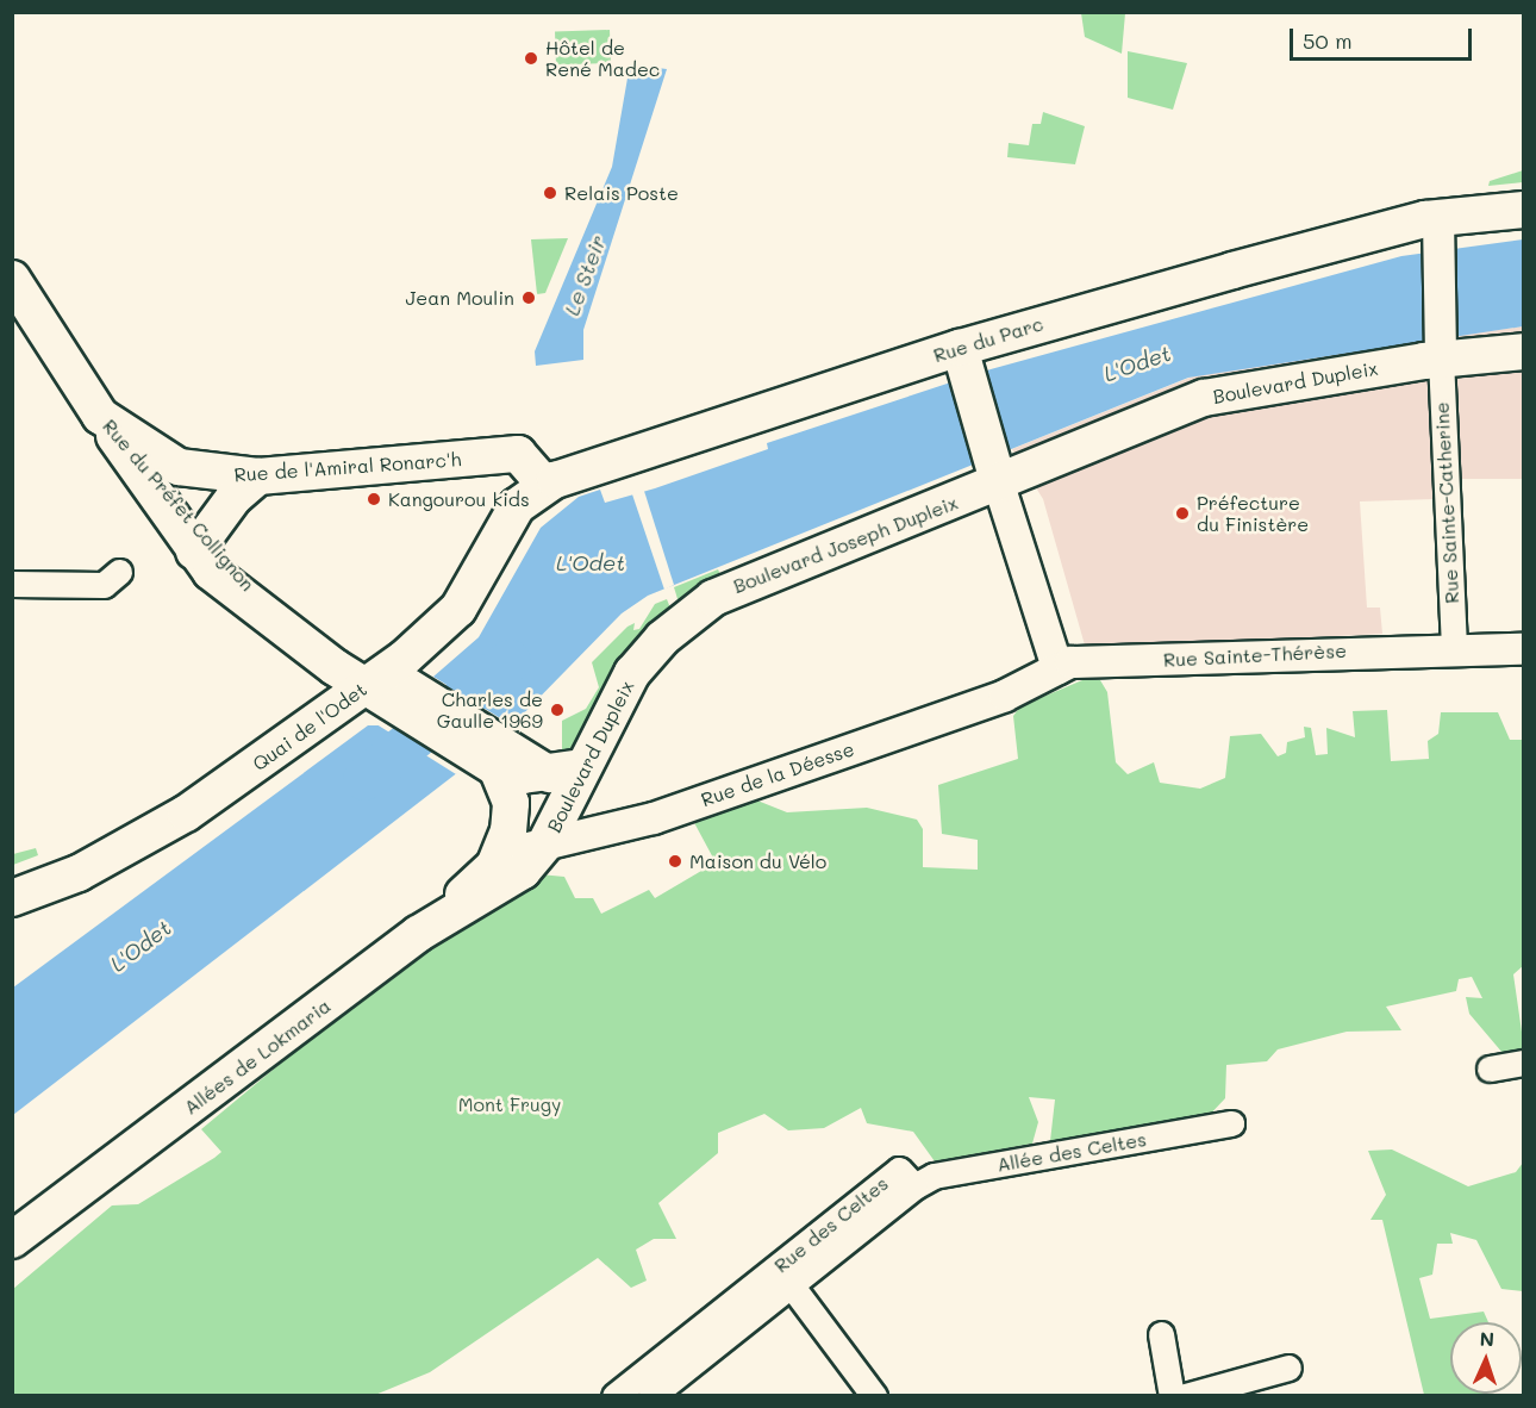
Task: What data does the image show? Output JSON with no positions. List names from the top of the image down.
{
  "streets": {
    "main road": [
      "Rue du Parc",
      "Boulevard Dupleix",
      "Rue de l'Amiral Ronarc'h",
      "Rue du Préfet Collignon",
      "Boulevard Joseph Dupleix",
      "Quai de l'Odet",
      "Allées de Lokmaria"
    ],
    "street": [
      "Rue Sainte-Catherine",
      "Rue Sainte-Thérèse",
      "Rue de la Déesse",
      "Allée des Celtes",
      "Rue des Celtes"
    ]
  },
  "crossings": [
    ["Rue du Parc", "Rue de l'Amiral Ronarc'h"],
    ["Rue du Parc", "Quai de l'Odet"],
    ["Boulevard Dupleix", "Rue Sainte-Catherine"],
    ["Boulevard Dupleix", "Boulevard Joseph Dupleix"],
    ["Boulevard Dupleix", "Rue de la Déesse"],
    ["Boulevard Dupleix", "Allées de Lokmaria"],
    ["Rue de l'Amiral Ronarc'h", "Rue du Préfet Collignon"],
    ["Rue de l'Amiral Ronarc'h", "Quai de l'Odet"],
    ["Rue Sainte-Catherine", "Rue Sainte-Thérèse"],
    ["Rue du Préfet Collignon", "Quai de l'Odet"],
    ["Rue Sainte-Thérèse", "Rue de la Déesse"],
    ["Rue de la Déesse", "Allées de Lokmaria"],
    ["Allée des Celtes", "Rue des Celtes"]
  ],
  "water": ["Le Steir", "L'Odet"],
  "parks": ["Mont Frugy"],
  "places": [
    "Hôtel de René Madec",
    "Relais Poste",
    "Jean Moulin",
    "Kangourou kids",
    "Préfecture du Finistère",
    "Charles de Gaulle 1969",
    "Maison du Vélo"
  ],
  "scale_bar": "50 m",
  "north": "top"
}
